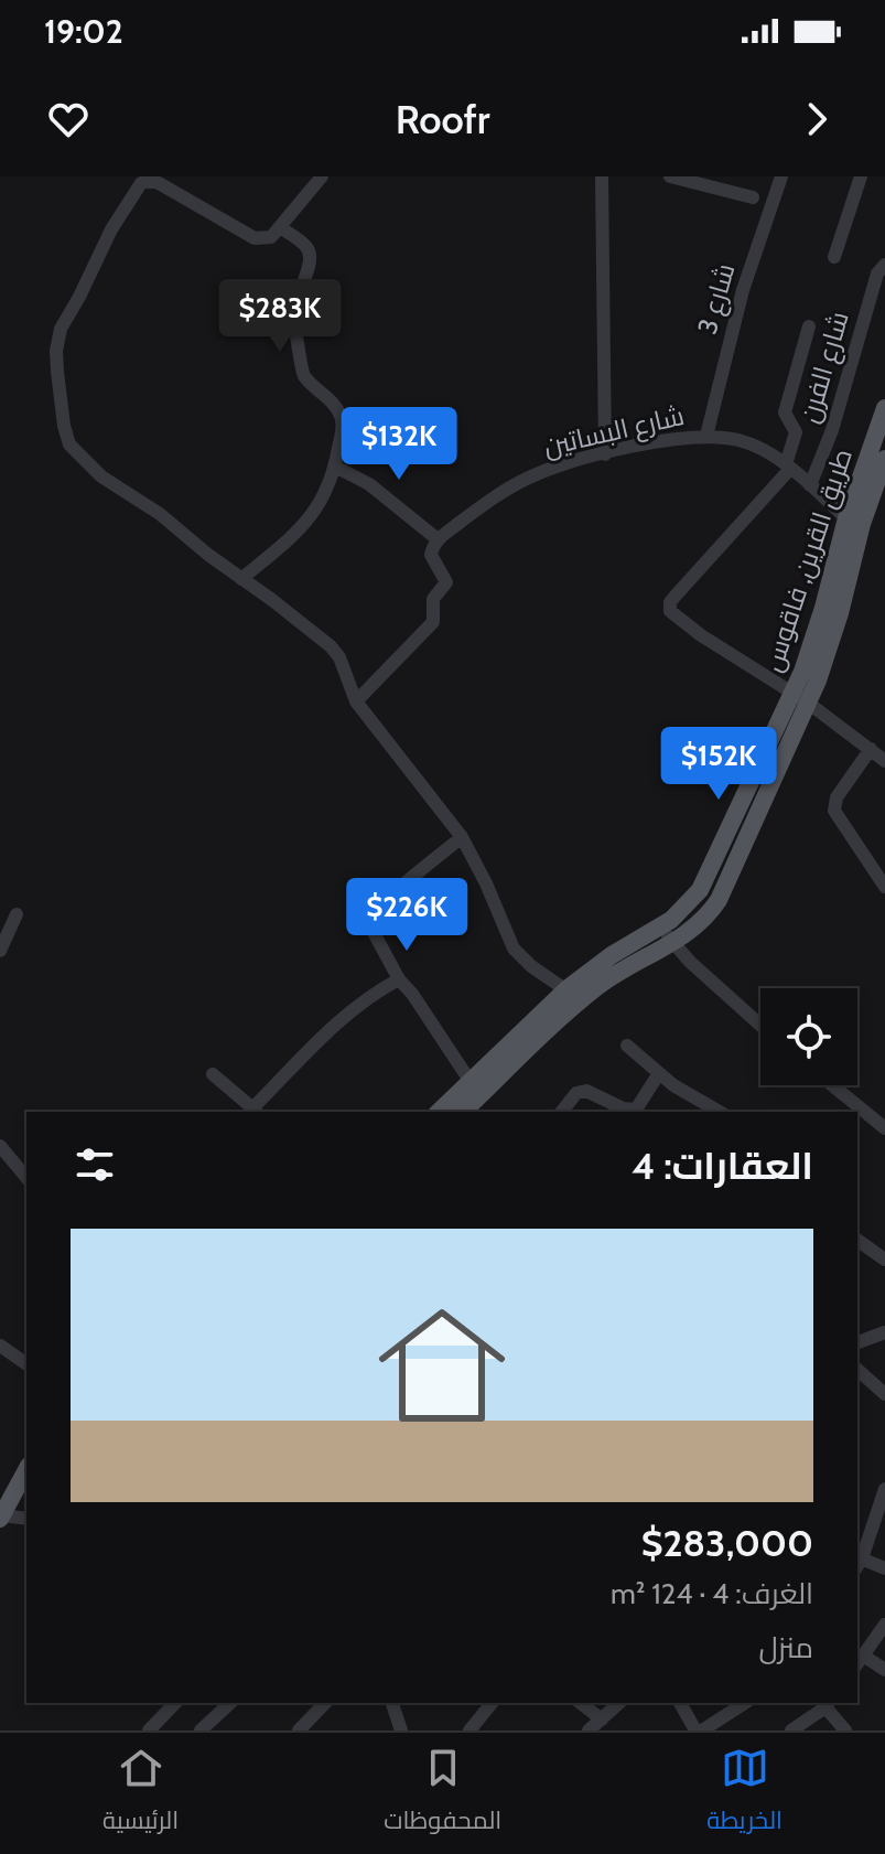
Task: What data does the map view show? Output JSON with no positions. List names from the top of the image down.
{
  "streets": {
    "main road": ["طريق القرين, فاقوس"],
    "street": ["شارع 3", "شارع الفرن", "شارع البساتين"]
  },
  "crossings": [
    ["شارع 3", "شارع البساتين"],
    ["شارع الفرن", "شارع البساتين"],
    ["شارع البساتين", "طريق القرين, فاقوس"]
  ],
  "page": {
    "status": "19:02",
    "header": "Roofr",
    "price": [
      "$283K",
      "$132K",
      "$152K",
      "$226K"
    ],
    "heading": "العقارات: 4",
    "list": [
      {
        "name": "$283,000",
        "note": "الغرف: 4 · 124 m² · منزل"
      }
    ],
    "tabs": ["الخريطة", "المحفوظات", "الرئيسية"]
  }
}
